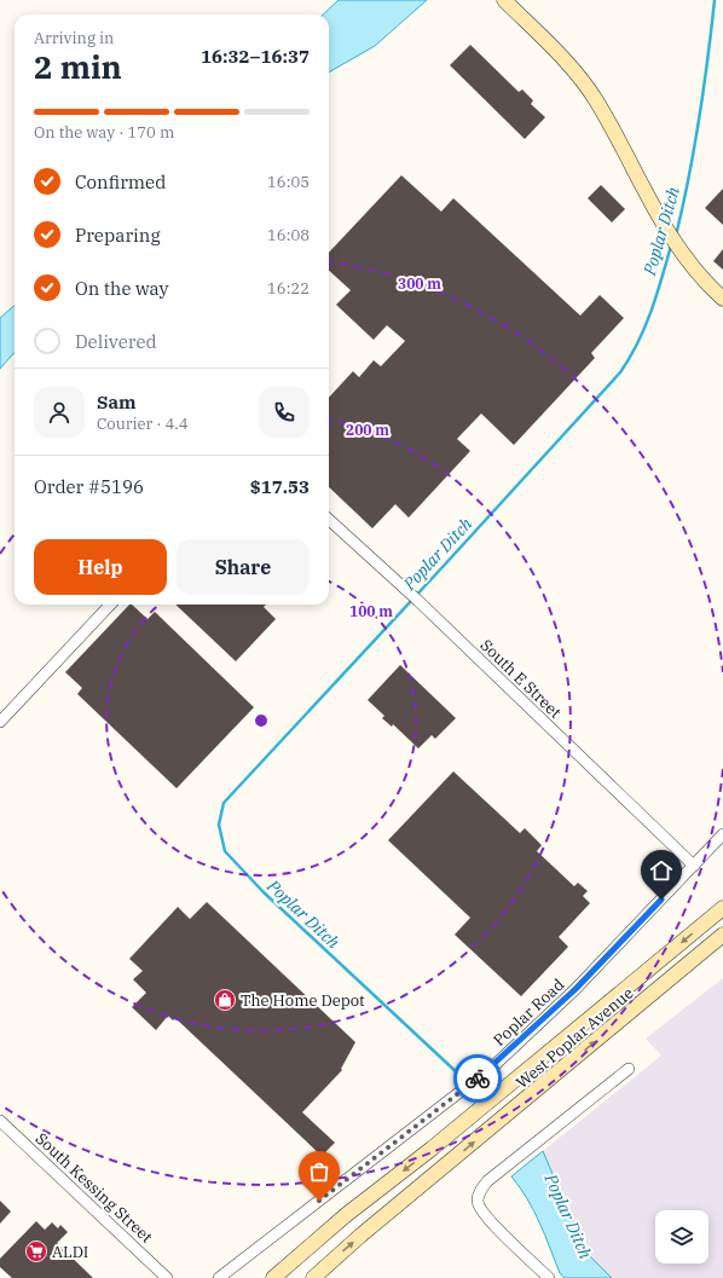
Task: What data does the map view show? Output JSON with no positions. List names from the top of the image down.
{
  "streets": {
    "main road": ["West Poplar Avenue"],
    "street": ["South E Street", "Poplar Road", "South Kessing Street"]
  },
  "crossings": [
    ["South E Street", "Poplar Road"]
  ],
  "water": ["Poplar Ditch"],
  "places": {
    "shop": ["The Home Depot"],
    "supermarket": ["ALDI"]
  },
  "page": {
    "heading": ["2 min", "Arriving in", "16:32–16:37"],
    "panel": [
      "Sam",
      "Courier · 4.4",
      "Order #5196",
      "$17.53"
    ],
    "bar": "On the way · 170 m",
    "list": [
      ["Confirmed", "16:05"],
      ["Preparing", "16:08"],
      ["On the way", "16:22"],
      "Delivered"
    ],
    "buttons": ["Help", "Share"]
  },
  "rings": ["300 m", "200 m", "100 m"]
}
